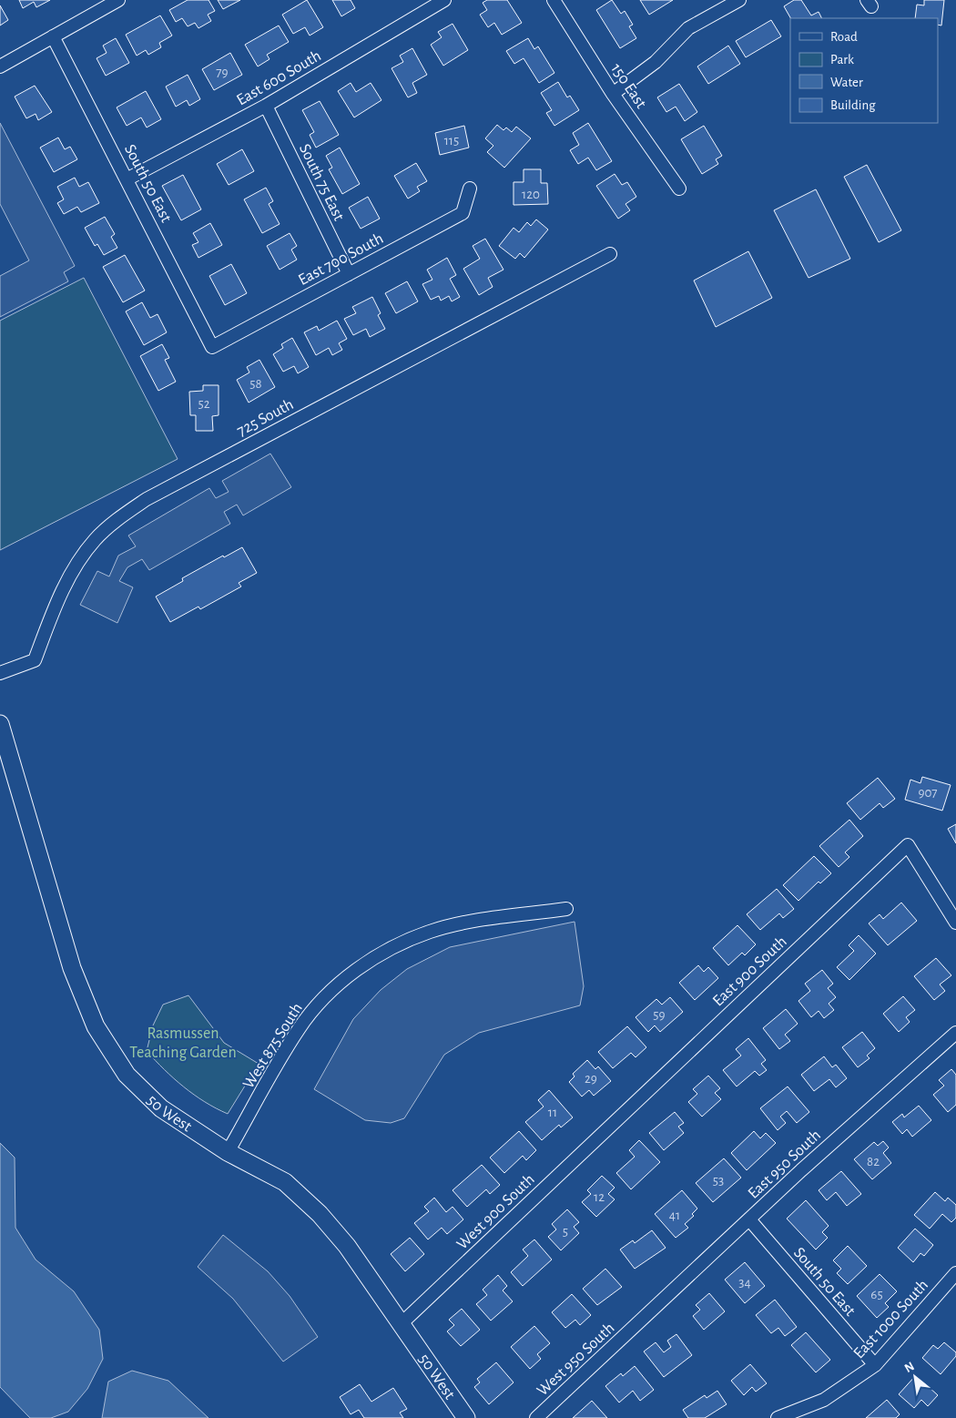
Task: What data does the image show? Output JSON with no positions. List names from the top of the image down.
{
  "streets": {
    "street": [
      "East 600 South",
      "150 East",
      "South 75 East",
      "South 50 East",
      "East 700 South",
      "725 South",
      "East 900 South",
      "West 875 South",
      "50 West",
      "East 950 South",
      "West 900 South",
      "East 1000 South",
      "West 950 South"
    ]
  },
  "crossings": [
    ["East 600 South", "South 75 East"],
    ["East 600 South", "South 50 East"],
    ["South 75 East", "East 700 South"],
    ["South 50 East", "East 700 South"],
    ["South 50 East", "East 950 South"],
    ["South 50 East", "East 1000 South"],
    ["East 900 South", "West 900 South"],
    ["West 875 South", "50 West"],
    ["50 West", "West 900 South"],
    ["East 950 South", "West 950 South"]
  ],
  "parks": ["Rasmussen Teaching Garden"],
  "house_numbers": [
    "79",
    "115",
    "120",
    "58",
    "52",
    "907",
    "59",
    "29",
    "11",
    "82",
    "53",
    "12",
    "41",
    "5",
    "34",
    "65"
  ],
  "legend": [
    "Road",
    "Park",
    "Water",
    "Building"
  ],
  "north": "top left"
}
